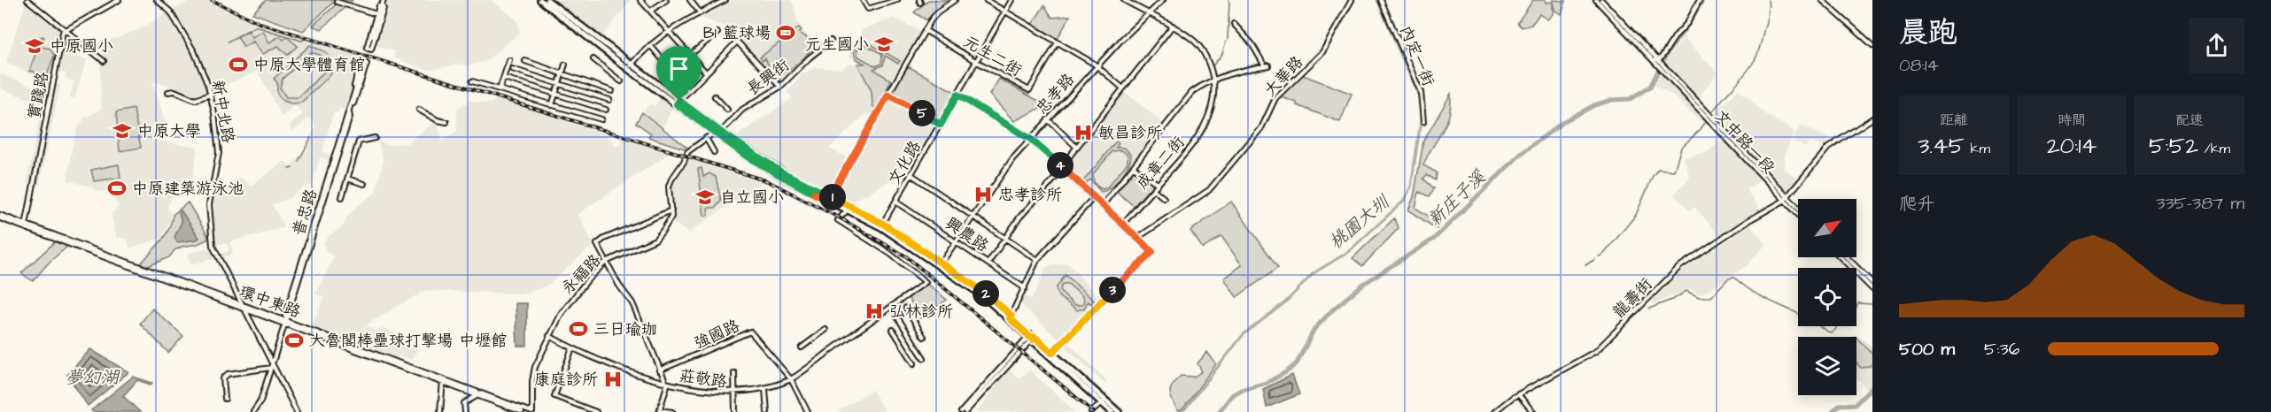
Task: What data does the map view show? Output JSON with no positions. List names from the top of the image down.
{
  "streets": {
    "street": [
      "元生二街",
      "內定一街",
      "大華路",
      "長興街",
      "忠孝路",
      "實踐路",
      "新中北路",
      "文中路一段",
      "文化路",
      "成章二街",
      "普忠路",
      "興農路",
      "永福路",
      "龍壽街",
      "環中東路",
      "強國路",
      "莊敬路"
    ]
  },
  "crossings": [
    ["元生二街", "文化路"],
    ["長興街", "永福路"],
    ["忠孝路", "成章二街"],
    ["忠孝路", "興農路"],
    ["實踐路", "環中東路"],
    ["新中北路", "普忠路"],
    ["新中北路", "環中東路"],
    ["文中路一段", "龍壽街"],
    ["文化路", "興農路"],
    ["普忠路", "環中東路"],
    ["永福路", "環中東路"],
    ["永福路", "莊敬路"],
    ["強國路", "莊敬路"]
  ],
  "water": ["新庄子溪", "桃園大圳", "夢幻湖"],
  "places": {
    "sports": [
      "B1 籃球場",
      "中原大學體育館",
      "中原建築游泳池",
      "三日瑜珈",
      "大魯閣棒壘球打擊場 中壢館"
    ],
    "school or university": [
      "元生國小",
      "中原國小",
      "中原大學",
      "自立國小"
    ],
    "hospital": [
      "敏昌診所",
      "忠孝診所",
      "弘林診所",
      "康庭診所"
    ]
  },
  "north": "top right",
  "page": {
    "heading": ["晨跑", "08:14"],
    "stats": [
      ["距離", "3.45 km"],
      ["時間", "20:14"],
      ["配速", "5:52 /km"]
    ],
    "pins": [
      "5",
      "4",
      "1",
      "3",
      "2"
    ],
    "chart": ["爬升", "335–387 m"],
    "list": [
      {
        "name": "500 m",
        "note": "5:36"
      }
    ]
  }
}
